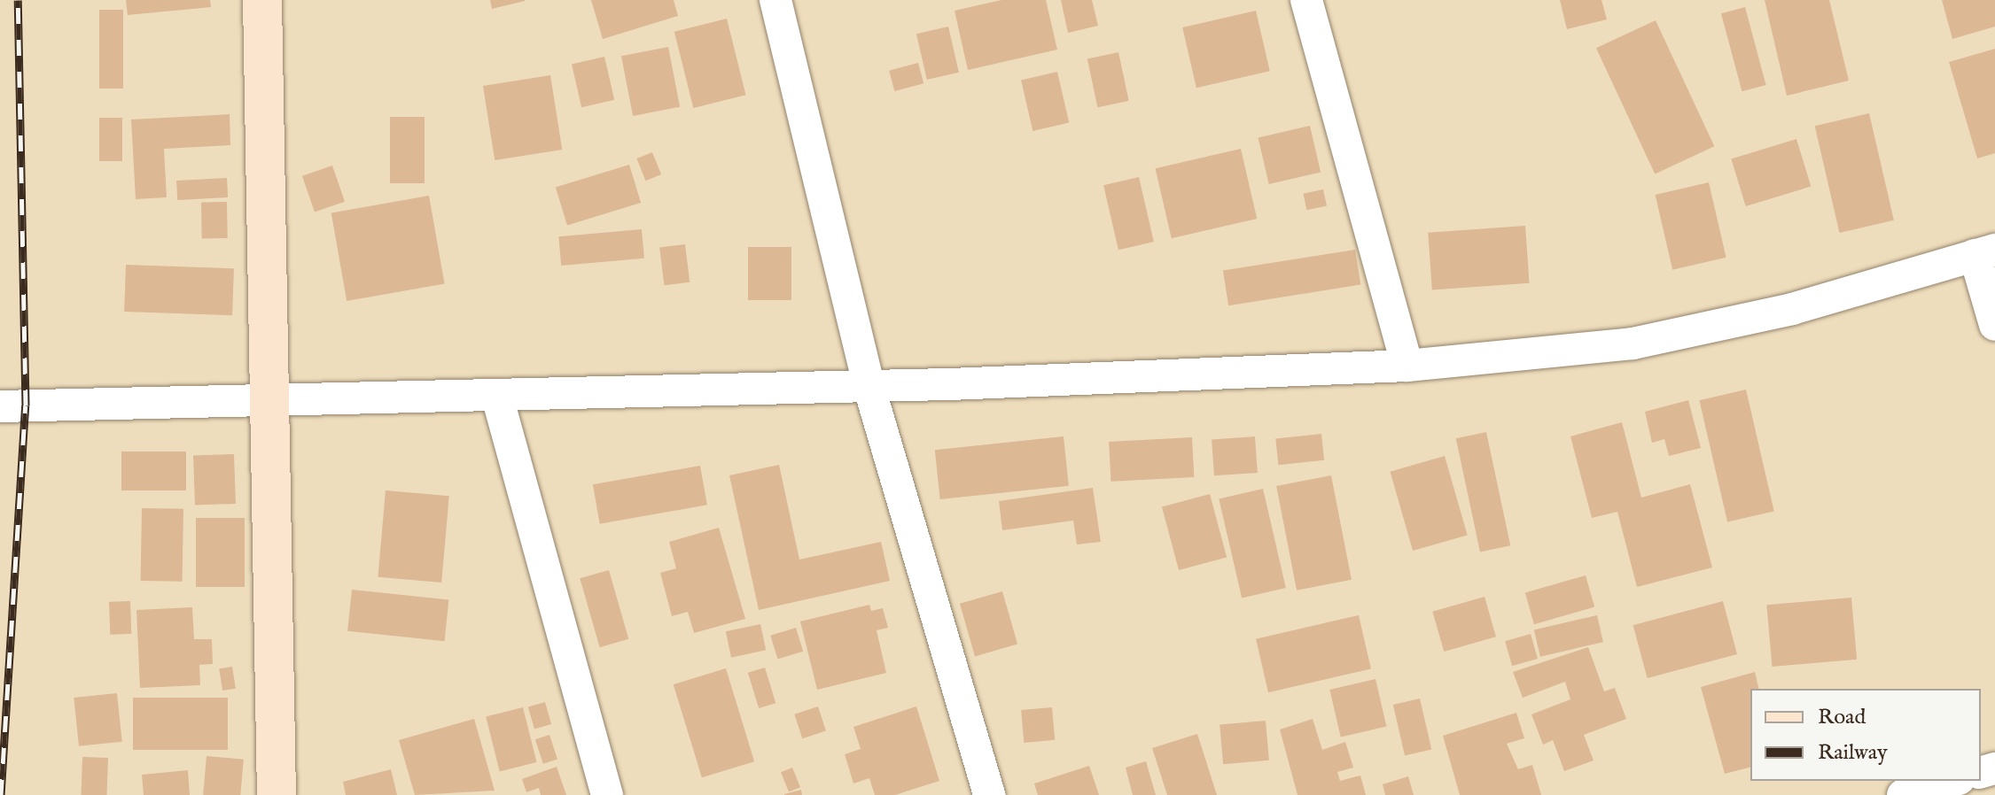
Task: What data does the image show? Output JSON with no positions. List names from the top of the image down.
{
  "legend": ["Road", "Railway"]
}
